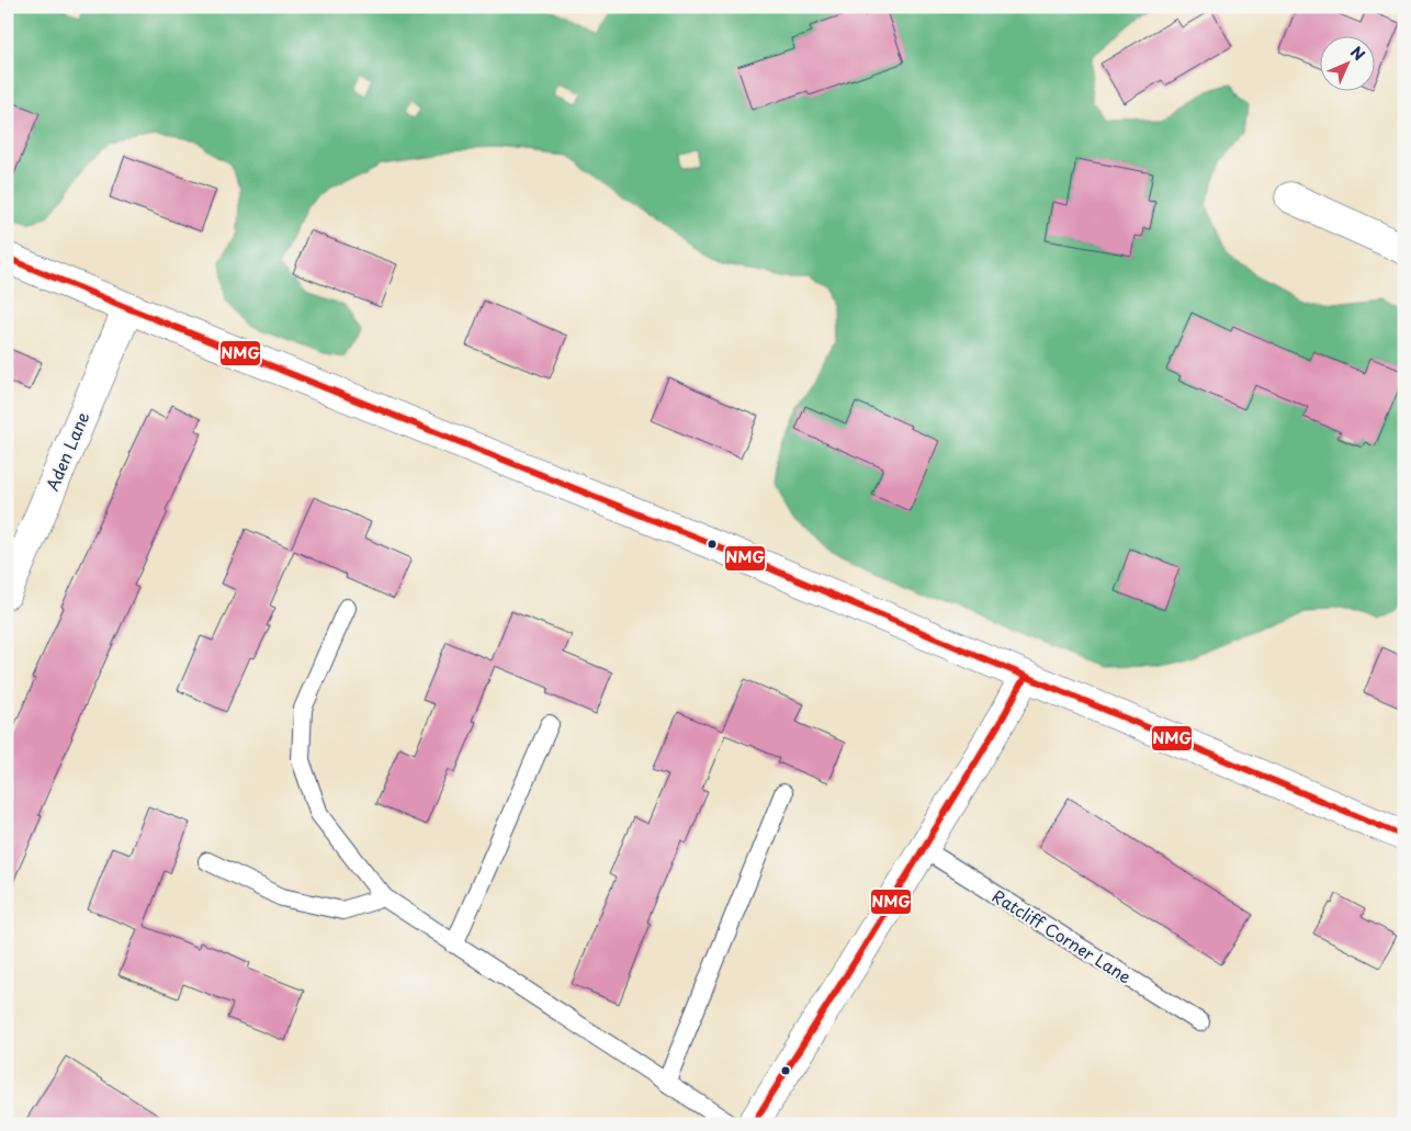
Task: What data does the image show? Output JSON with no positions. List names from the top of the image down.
{
  "streets": {
    "street": ["Aden Lane"],
    "lane": ["Ratcliff Corner Lane"]
  },
  "lines": ["transit line NMG"],
  "north": "top right"
}
